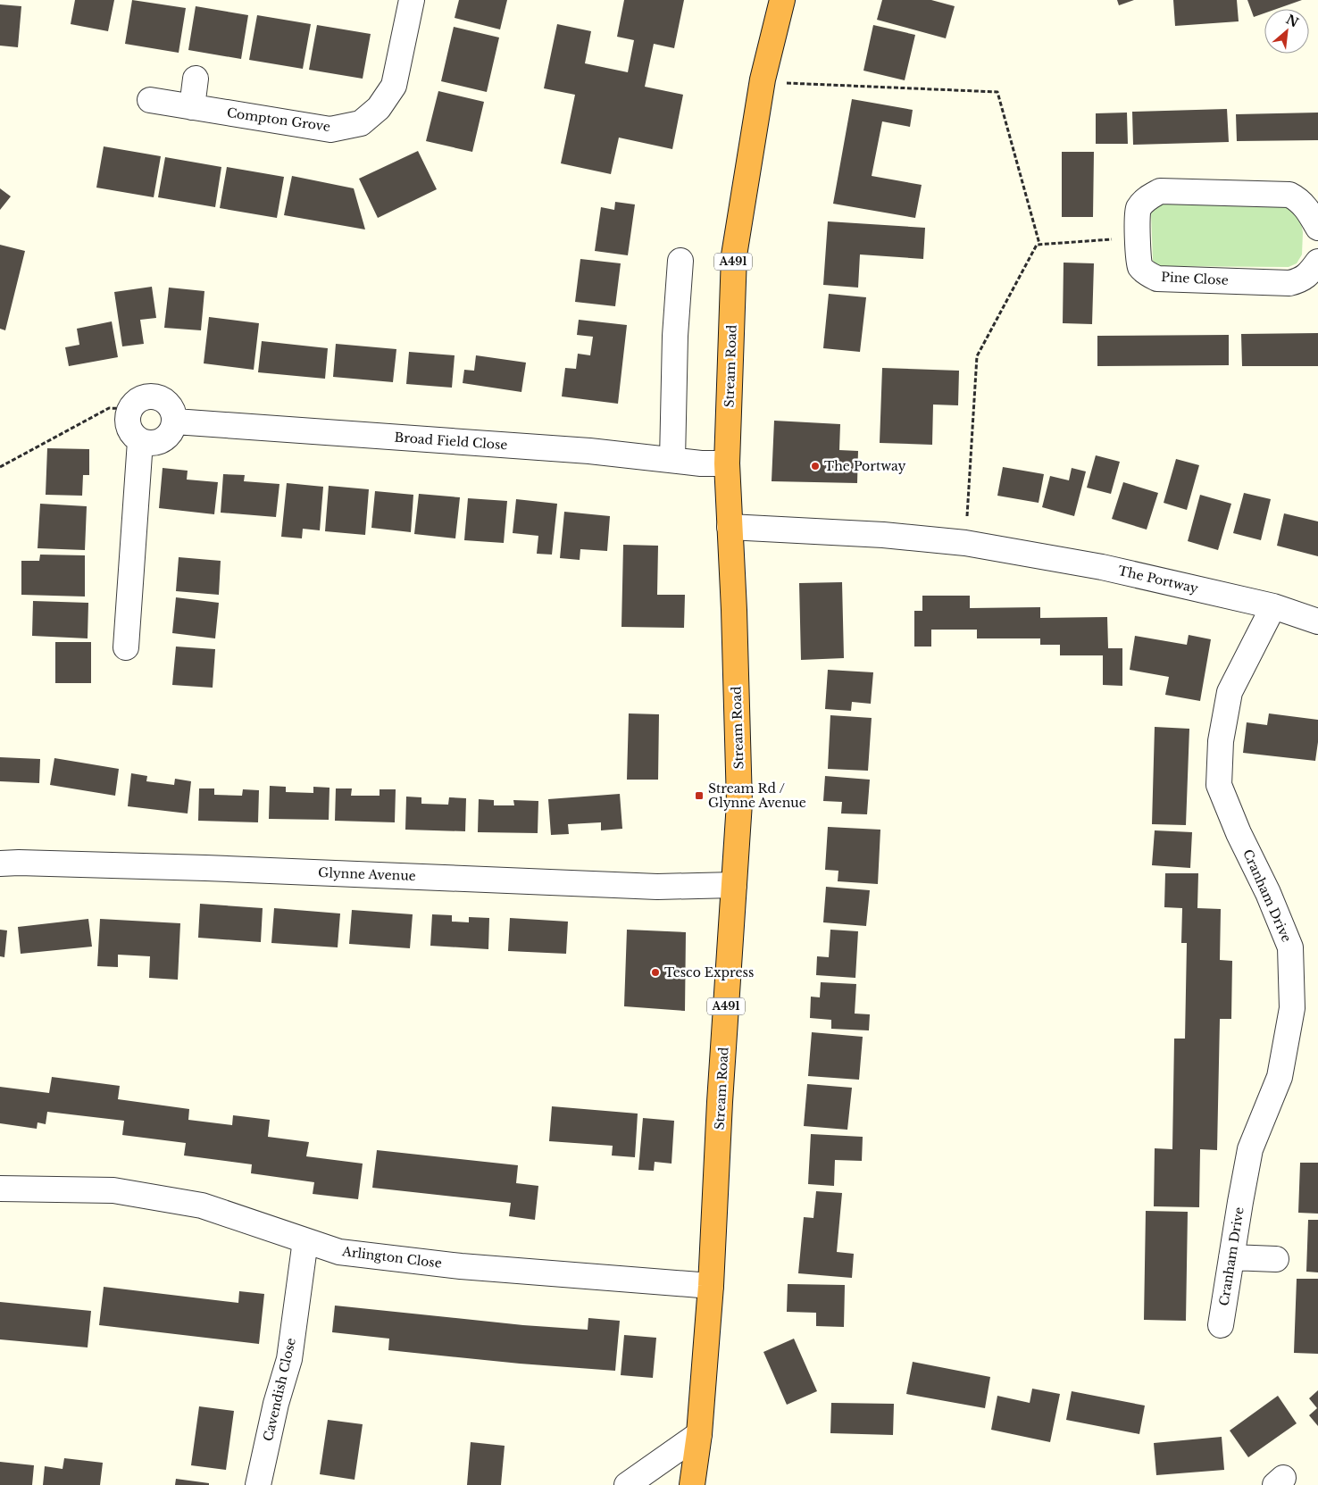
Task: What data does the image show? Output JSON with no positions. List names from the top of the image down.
{
  "streets": {
    "highway": ["A491", "Stream Road"],
    "street": [
      "Compton Grove",
      "Pine Close",
      "Broad Field Close",
      "The Portway",
      "Glynne Avenue",
      "Cranham Drive",
      "Arlington Close",
      "Cavendish Close"
    ]
  },
  "crossings": [
    ["Stream Road", "Broad Field Close"],
    ["Stream Road", "The Portway"],
    ["Stream Road", "Glynne Avenue"],
    ["Stream Road", "Arlington Close"],
    ["The Portway", "Cranham Drive"],
    ["Arlington Close", "Cavendish Close"]
  ],
  "places": {
    "other": ["The Portway", "Tesco Express"],
    "transit": ["Stream Rd / Glynne Avenue"]
  },
  "north": "top right"
}
